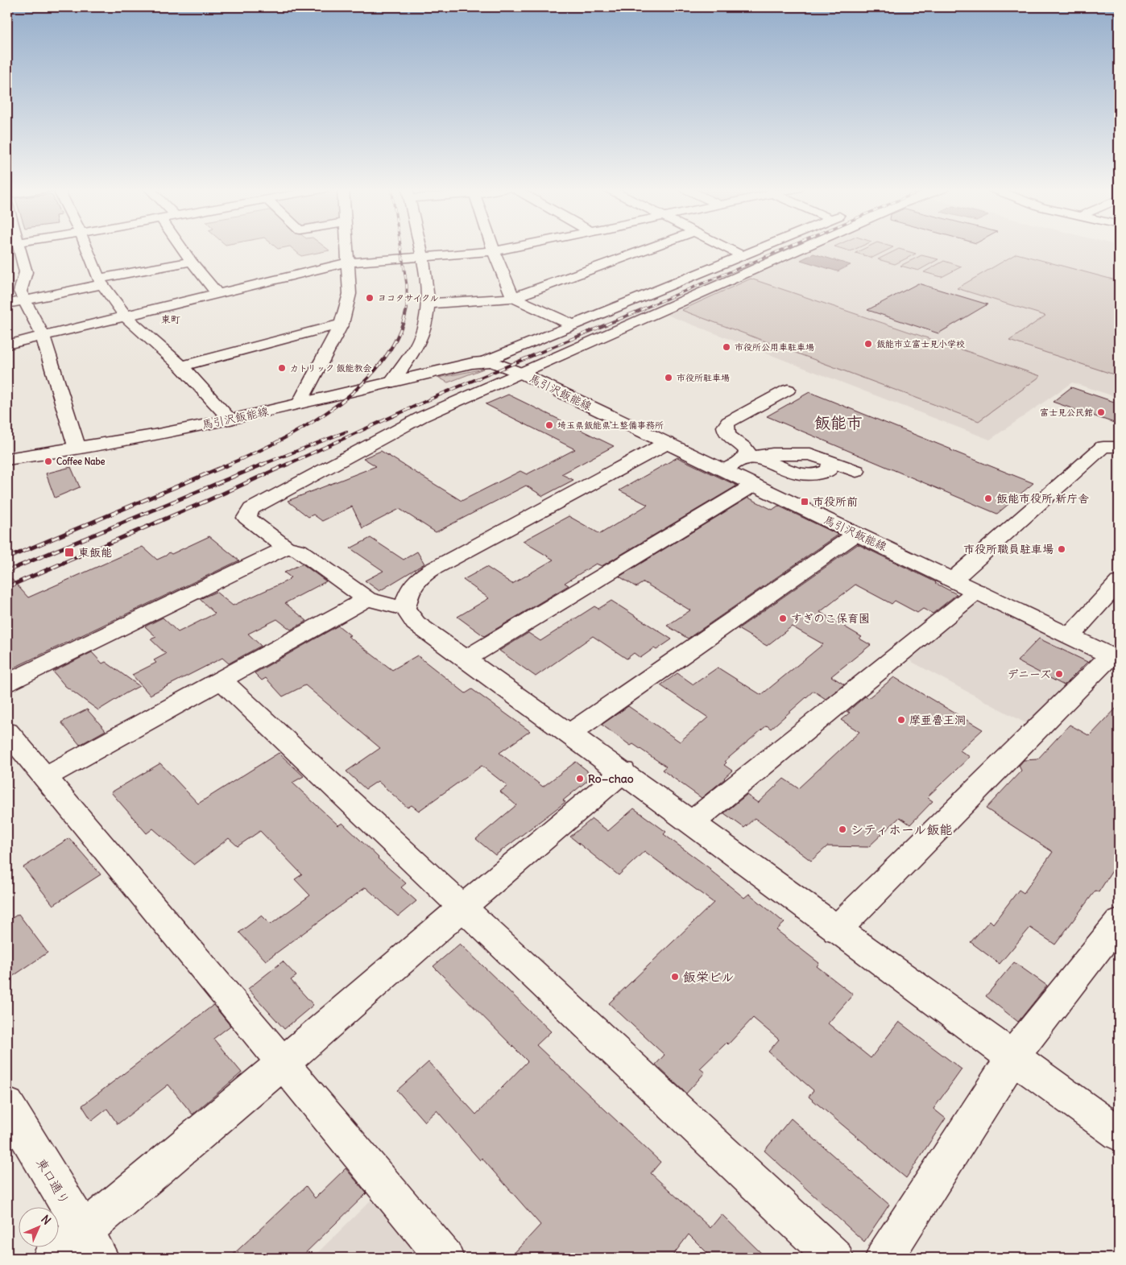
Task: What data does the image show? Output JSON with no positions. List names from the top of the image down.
{
  "streets": {
    "street": ["馬引沢飯能線", "東口通り"]
  },
  "districts": ["東町", "飯能市"],
  "places": {
    "other": [
      "ヨコタサイクル",
      "飯能市立富士見小学校",
      "市役所公用車駐車場",
      "カトリック 飯能教会",
      "市役所駐車場",
      "富士見公民館",
      "埼玉県飯能県土整備事務所",
      "Coffee Nabe",
      "飯能市役所 新庁舎",
      "市役所職員駐車場",
      "すぎのこ保育園",
      "デニーズ",
      "摩亜魯王洞",
      "Ro−chao",
      "シティホール飯能",
      "飯栄ビル"
    ],
    "transit": ["市役所前", "東飯能"]
  },
  "north": "top right"
}
